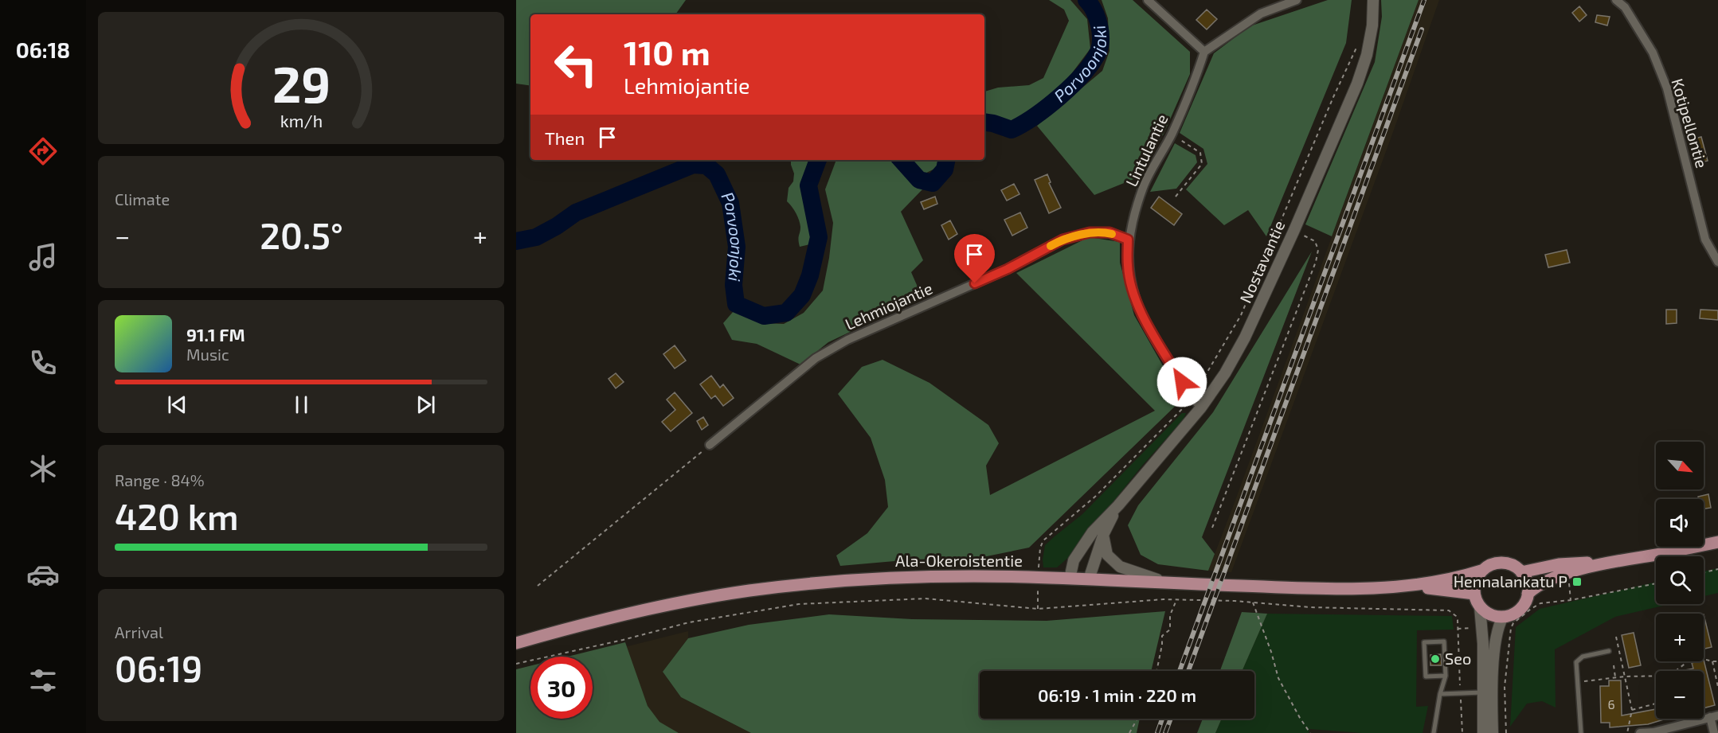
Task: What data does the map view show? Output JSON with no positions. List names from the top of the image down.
{
  "streets": {
    "main road": ["Ala-Okeroistentie"],
    "street": [
      "Kotipellontie",
      "Lintulantie",
      "Nostavantie",
      "Lehmiojantie"
    ]
  },
  "crossings": [
    ["Lintulantie", "Nostavantie"],
    ["Lintulantie", "Lehmiojantie"],
    ["Nostavantie", "Ala-Okeroistentie"]
  ],
  "water": ["Porvoonjoki"],
  "places": {
    "transit": ["Hennalankatu P"],
    "other": ["Seo"]
  },
  "house_numbers": ["6"],
  "north": "bottom right",
  "page": {
    "tabs": "06:18",
    "turn": ["110 m", "Lehmiojantie"],
    "then": "Then",
    "tile": [
      "Climate",
      ["Range · 84%", "420 km"],
      ["Arrival", "06:19"]
    ],
    "heat": ["−", "20.5°", "+"],
    "song": ["91.1 FM", "Music"],
    "map_buttons": ["+", "−"],
    "limit": "30",
    "trip": "06:19 · 1 min · 220 m",
    "gauge": ["29", "km/h"]
  }
}
